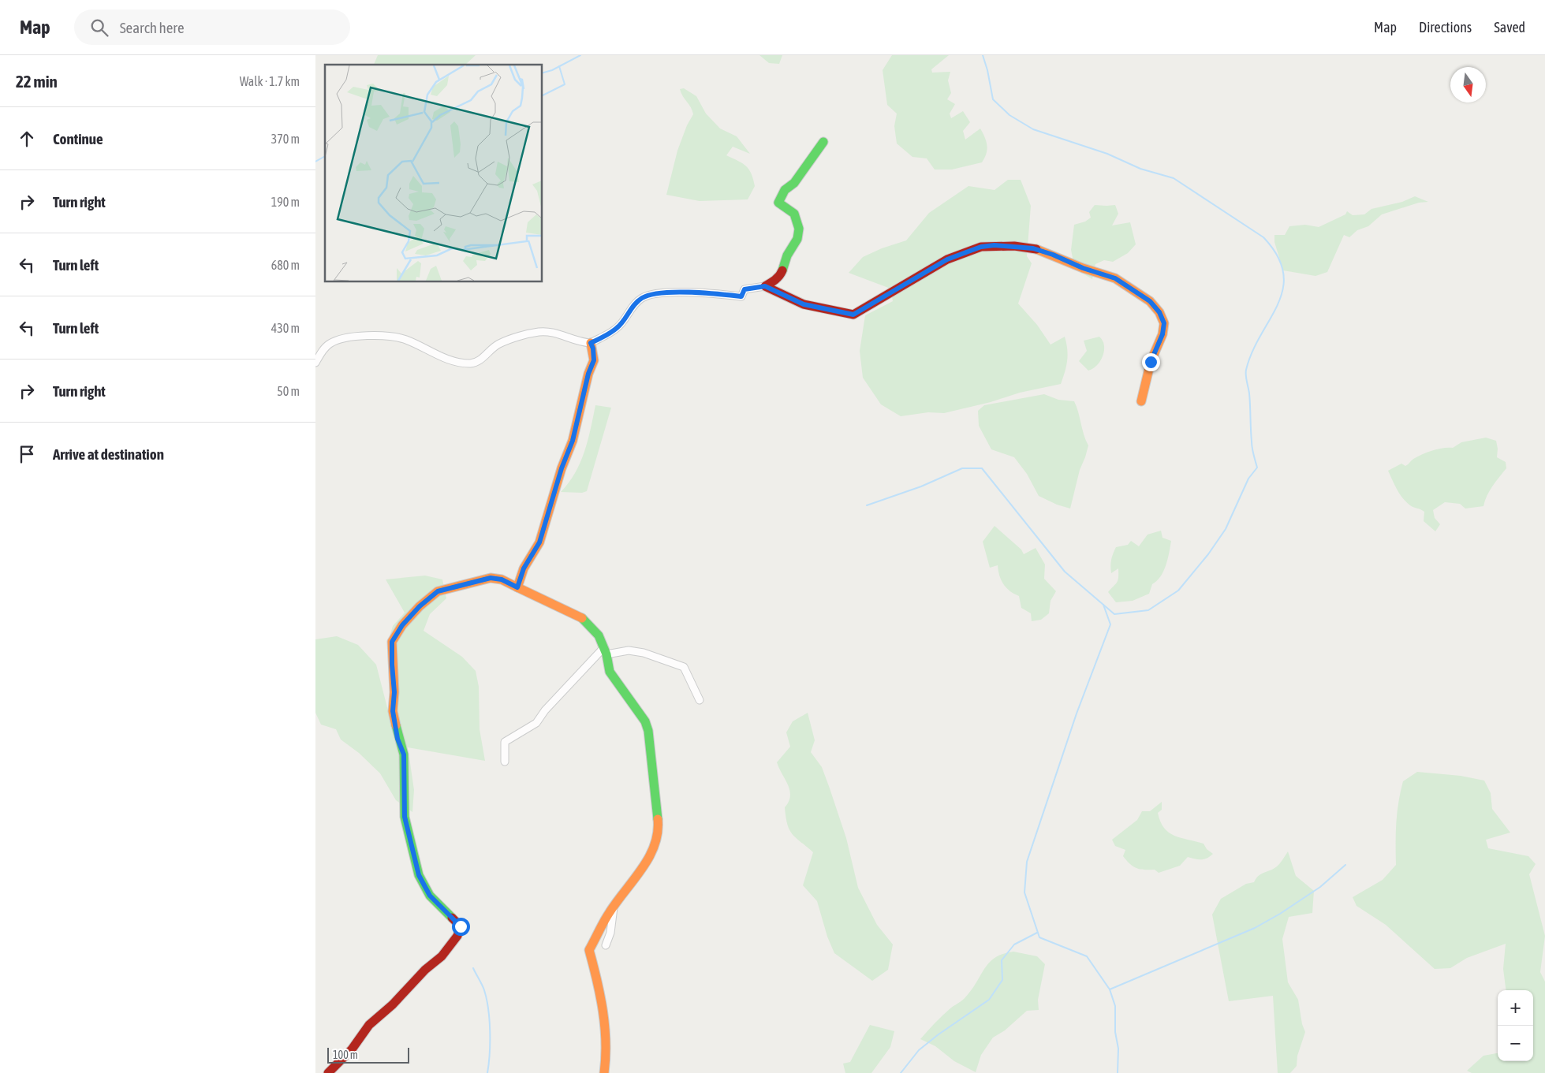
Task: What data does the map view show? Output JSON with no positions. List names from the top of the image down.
{
  "scale_bar": "100 m",
  "north": "bottom",
  "page": {
    "header": "Map",
    "search": "Search here",
    "nav": ["Map", "Directions", "Saved"],
    "heading": ["22 min", "Walk · 1.7 km"],
    "list": [
      ["Continue", "370 m"],
      ["Turn right", "190 m"],
      ["Turn left", "680 m"],
      ["Turn left", "430 m"],
      ["Turn right", "50 m"],
      "Arrive at destination"
    ],
    "map_buttons": ["+", "−"],
    "scale": "100 m"
  }
}
